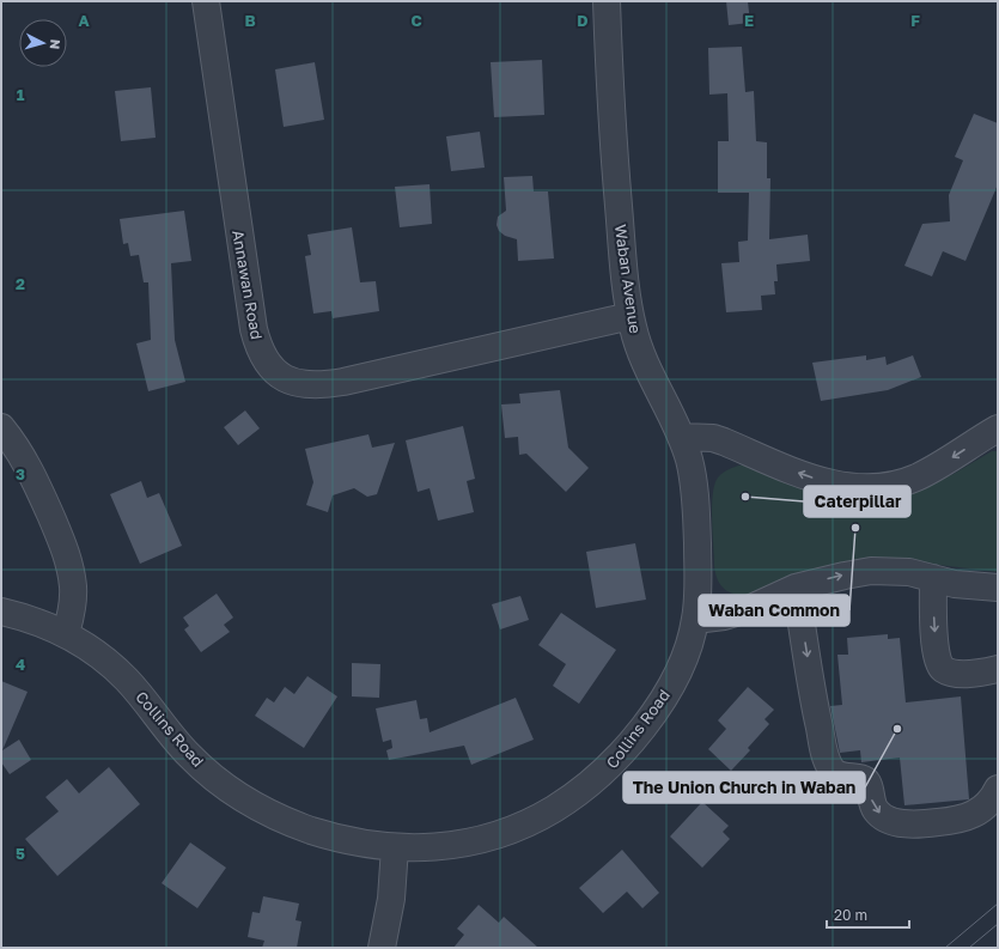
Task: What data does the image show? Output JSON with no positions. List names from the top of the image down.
{
  "streets": {
    "street": ["Waban Avenue", "Annawan Road", "Collins Road"]
  },
  "crossings": [
    ["Waban Avenue", "Annawan Road"],
    ["Waban Avenue", "Collins Road"]
  ],
  "places": ["Caterpillar", "Waban Common", "The Union Church in Waban"],
  "scale_bar": "20 m",
  "north": "right",
  "grid": {
    "columns": [
      "A",
      "B",
      "C",
      "D",
      "E",
      "F"
    ],
    "rows": [
      "1",
      "2",
      "3",
      "4",
      "5"
    ]
  }
}
